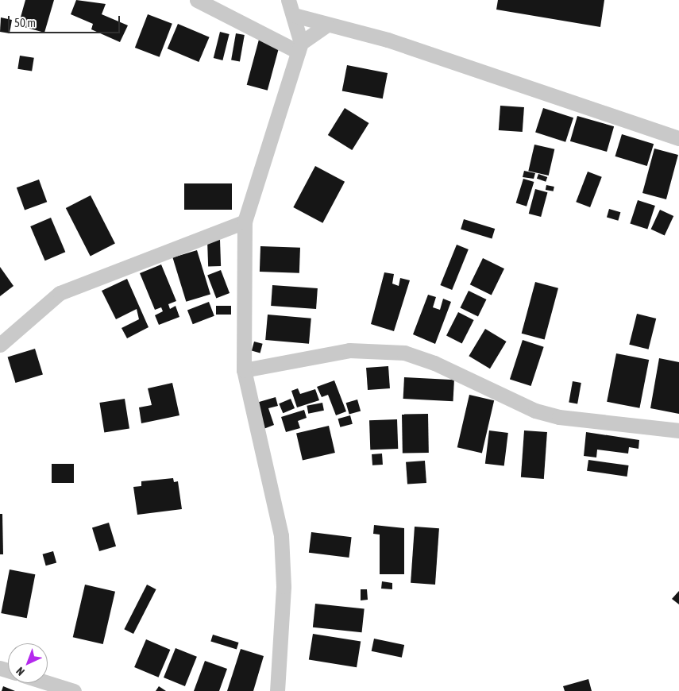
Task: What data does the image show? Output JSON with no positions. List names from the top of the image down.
{
  "scale_bar": "50 m",
  "north": "bottom left"
}
